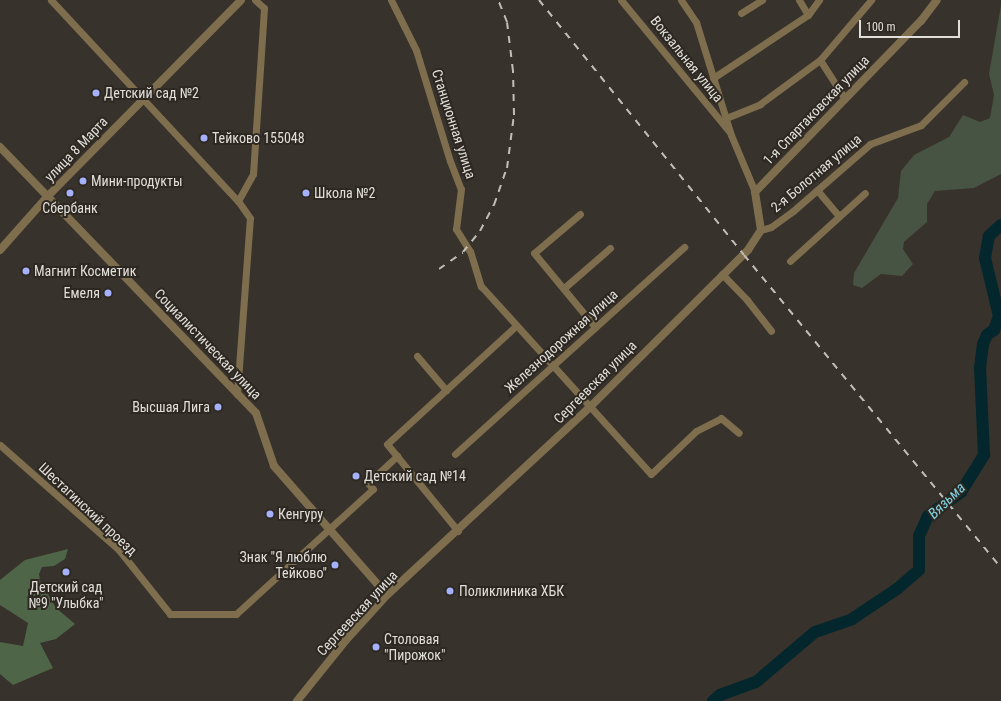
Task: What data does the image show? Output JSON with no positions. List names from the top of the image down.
{
  "streets": {
    "street": [
      "Вокзальная улица",
      "1-я Спартаковская улица",
      "Станционная улица",
      "улица 8 Марта",
      "2-я Болотная улица",
      "Железнодорожная улица",
      "Социалистическая улица",
      "Сергеевская улица",
      "Шестагинский проезд"
    ]
  },
  "crossings": [
    ["Станционная улица", "Железнодорожная улица"],
    ["Станционная улица", "Сергеевская улица"],
    ["улица 8 Марта", "Социалистическая улица"],
    ["2-я Болотная улица", "Сергеевская улица"],
    ["Социалистическая улица", "Сергеевская улица"],
    ["Социалистическая улица", "Шестагинский проезд"]
  ],
  "water": ["Вязьма"],
  "places": [
    "Детский сад №2",
    "Тейково 155048",
    "Мини-продукты",
    "Сбербанк",
    "Школа №2",
    "Магнит Косметик",
    "Емеля",
    "Высшая Лига",
    "Детский сад №14",
    "Кенгуру",
    "Знак \"Я люблю Тейково\"",
    "Детский сад №9 \"Улыбка\"",
    "Поликлиника ХБК",
    "Столовая \"Пирожок\""
  ],
  "scale_bar": "100 m"
}
